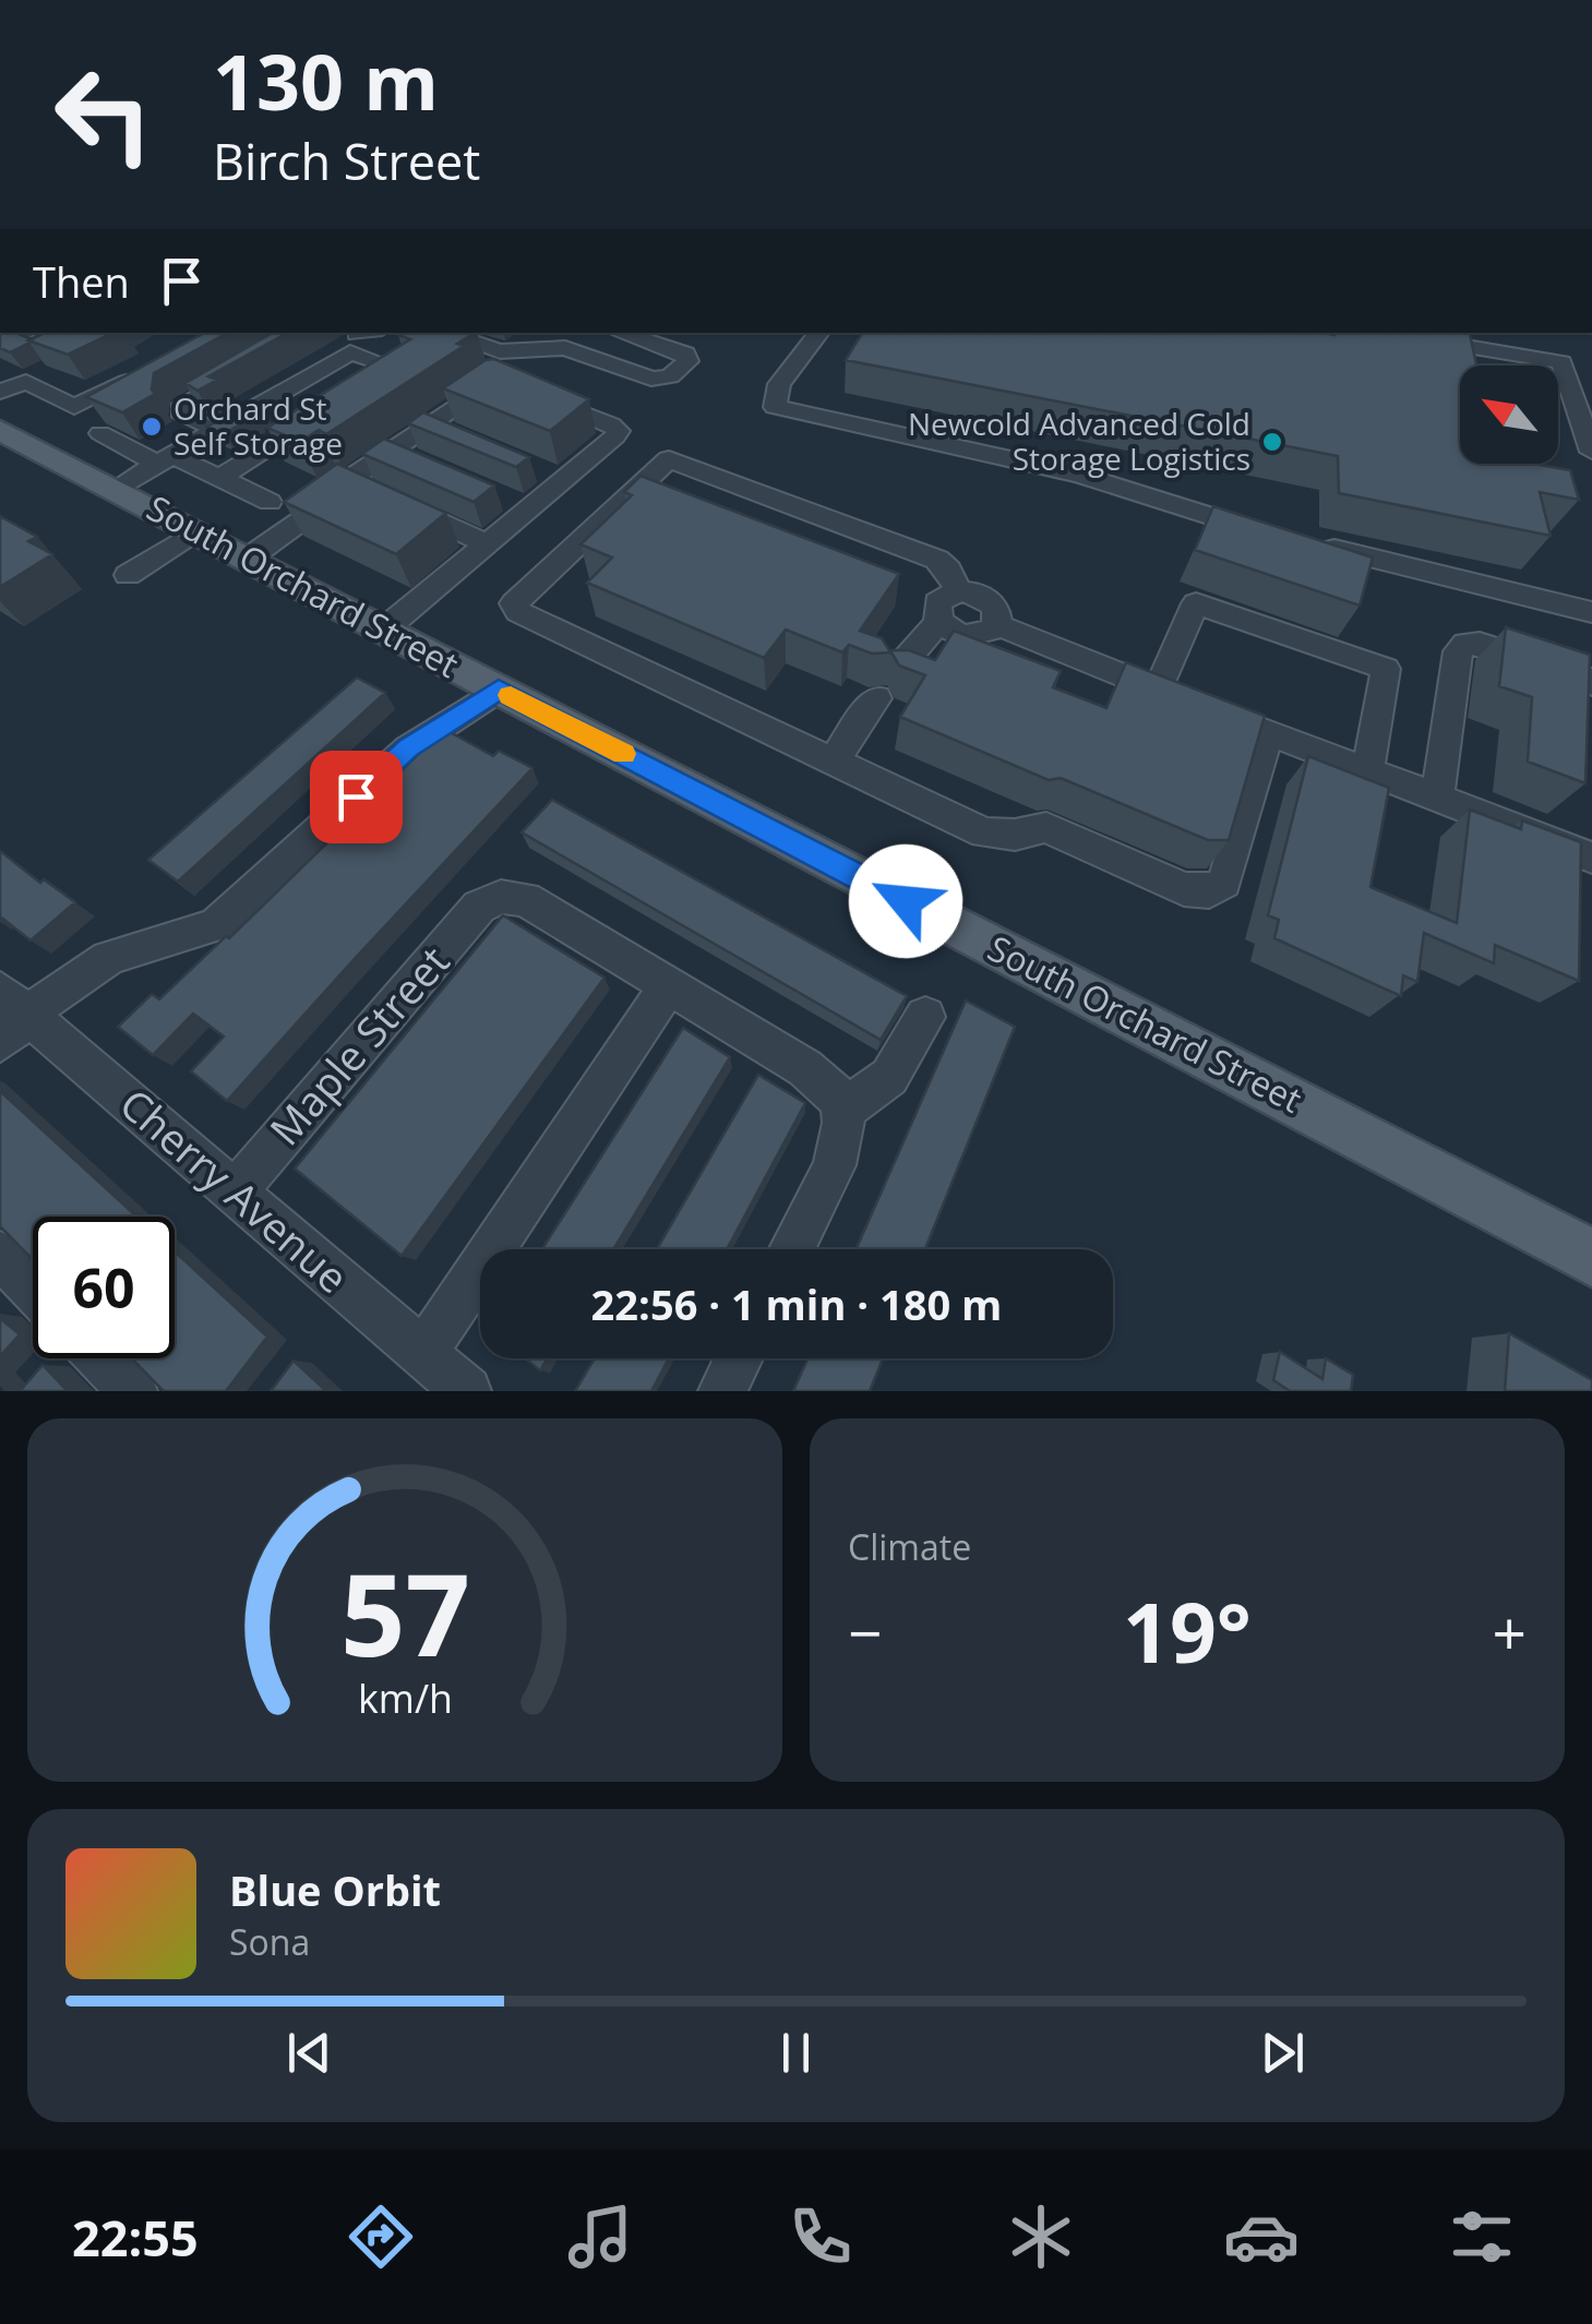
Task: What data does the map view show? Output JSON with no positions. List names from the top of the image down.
{
  "streets": {
    "main road": ["South Orchard Street"],
    "street": ["Maple Street", "Cherry Avenue"]
  },
  "crossings": [
    ["Maple Street", "Cherry Avenue"]
  ],
  "places": ["Orchard St Self Storage", "Newcold Advanced Cold Storage Logistics"],
  "north": "top left",
  "page": {
    "turn": ["130 m", "Birch Street"],
    "then": "Then",
    "limit": "60",
    "trip": "22:56 · 1 min · 180 m",
    "tile": "Climate",
    "heat": ["−", "19°", "+"],
    "song": ["Blue Orbit", "Sona"],
    "tabs": "22:55",
    "gauge": ["57", "km/h"]
  }
}
